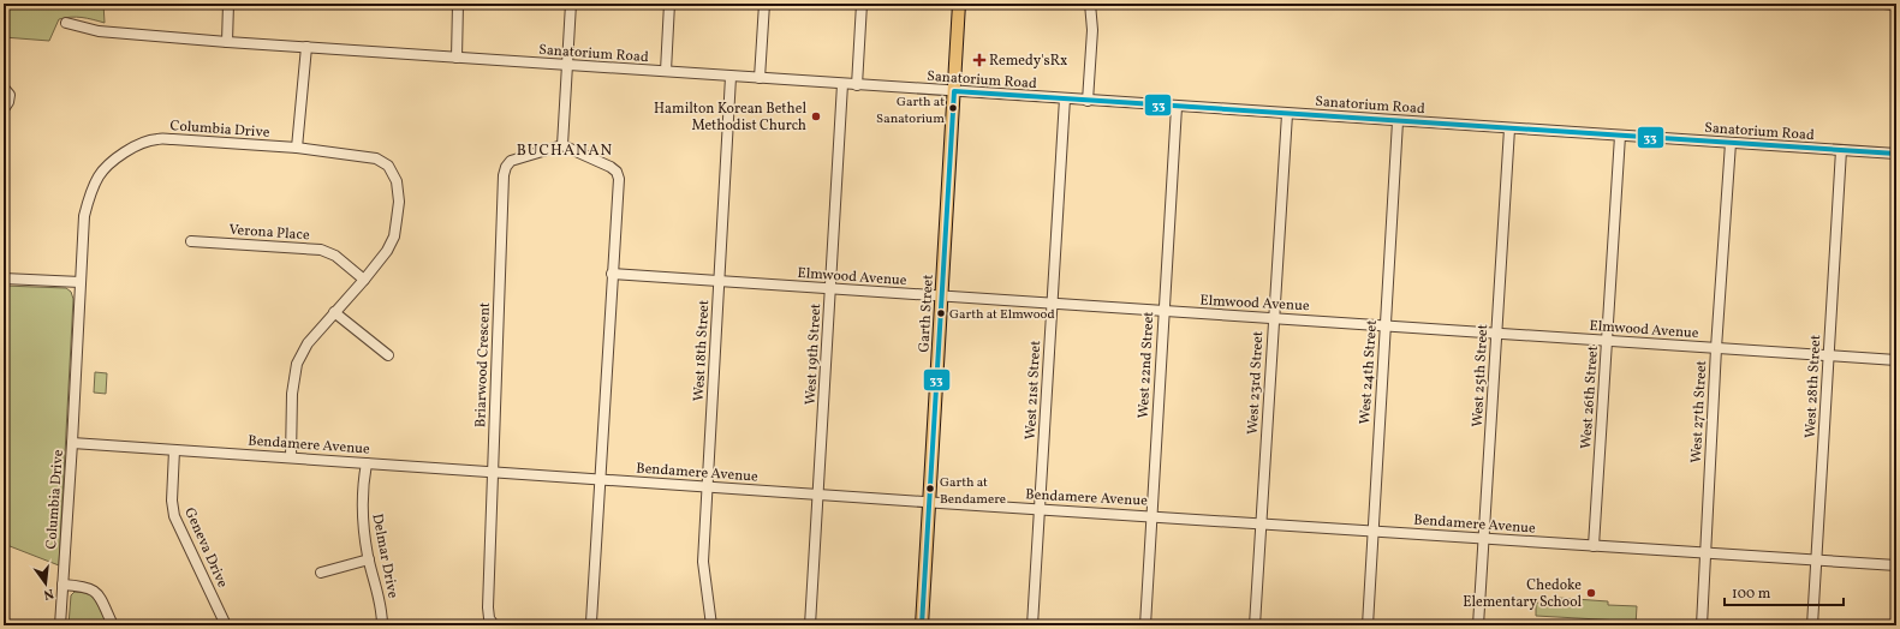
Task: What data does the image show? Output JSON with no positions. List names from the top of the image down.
{
  "streets": {
    "main road": ["Garth Street"],
    "street": [
      "Sanatorium Road",
      "Columbia Drive",
      "Verona Place",
      "Elmwood Avenue",
      "West 18th Street",
      "West 19th Street",
      "Briarwood Crescent",
      "West 22nd Street",
      "West 24th Street",
      "West 25th Street",
      "West 23rd Street",
      "West 28th Street",
      "West 21st Street",
      "West 26th Street",
      "West 27th Street",
      "Bendamere Avenue",
      "Geneva Drive",
      "Delmar Drive"
    ]
  },
  "crossings": [
    ["Sanatorium Road", "Garth Street"],
    ["Sanatorium Road", "West 18th Street"],
    ["Sanatorium Road", "West 19th Street"],
    ["Sanatorium Road", "West 22nd Street"],
    ["Sanatorium Road", "West 24th Street"],
    ["Sanatorium Road", "West 25th Street"],
    ["Sanatorium Road", "West 23rd Street"],
    ["Sanatorium Road", "West 28th Street"],
    ["Sanatorium Road", "West 21st Street"],
    ["Sanatorium Road", "West 26th Street"],
    ["Sanatorium Road", "West 27th Street"],
    ["Columbia Drive", "Verona Place"],
    ["Columbia Drive", "Bendamere Avenue"],
    ["Elmwood Avenue", "Garth Street"],
    ["Elmwood Avenue", "West 18th Street"],
    ["Elmwood Avenue", "West 19th Street"],
    ["Elmwood Avenue", "West 22nd Street"],
    ["Elmwood Avenue", "West 24th Street"],
    ["Elmwood Avenue", "West 25th Street"],
    ["Elmwood Avenue", "West 23rd Street"],
    ["Elmwood Avenue", "West 28th Street"],
    ["Elmwood Avenue", "West 21st Street"],
    ["Elmwood Avenue", "West 26th Street"],
    ["Elmwood Avenue", "West 27th Street"],
    ["Garth Street", "Bendamere Avenue"],
    ["West 18th Street", "Bendamere Avenue"],
    ["West 19th Street", "Bendamere Avenue"],
    ["Briarwood Crescent", "Bendamere Avenue"],
    ["West 22nd Street", "Bendamere Avenue"],
    ["West 24th Street", "Bendamere Avenue"],
    ["West 25th Street", "Bendamere Avenue"],
    ["West 23rd Street", "Bendamere Avenue"],
    ["West 28th Street", "Bendamere Avenue"],
    ["West 21st Street", "Bendamere Avenue"],
    ["West 26th Street", "Bendamere Avenue"],
    ["West 27th Street", "Bendamere Avenue"],
    ["Bendamere Avenue", "Geneva Drive"],
    ["Bendamere Avenue", "Delmar Drive"]
  ],
  "districts": ["BUCHANAN"],
  "places": {
    "health": ["Remedy'sRx"],
    "other": [
      "Garth at Sanatorium",
      "Hamilton Korean Bethel Methodist Church",
      "Garth at Elmwood",
      "Garth at Bendamere",
      "Chedoke Elementary School"
    ]
  },
  "lines": ["transit line 33"],
  "scale_bar": "100 m",
  "north": "bottom"
}
